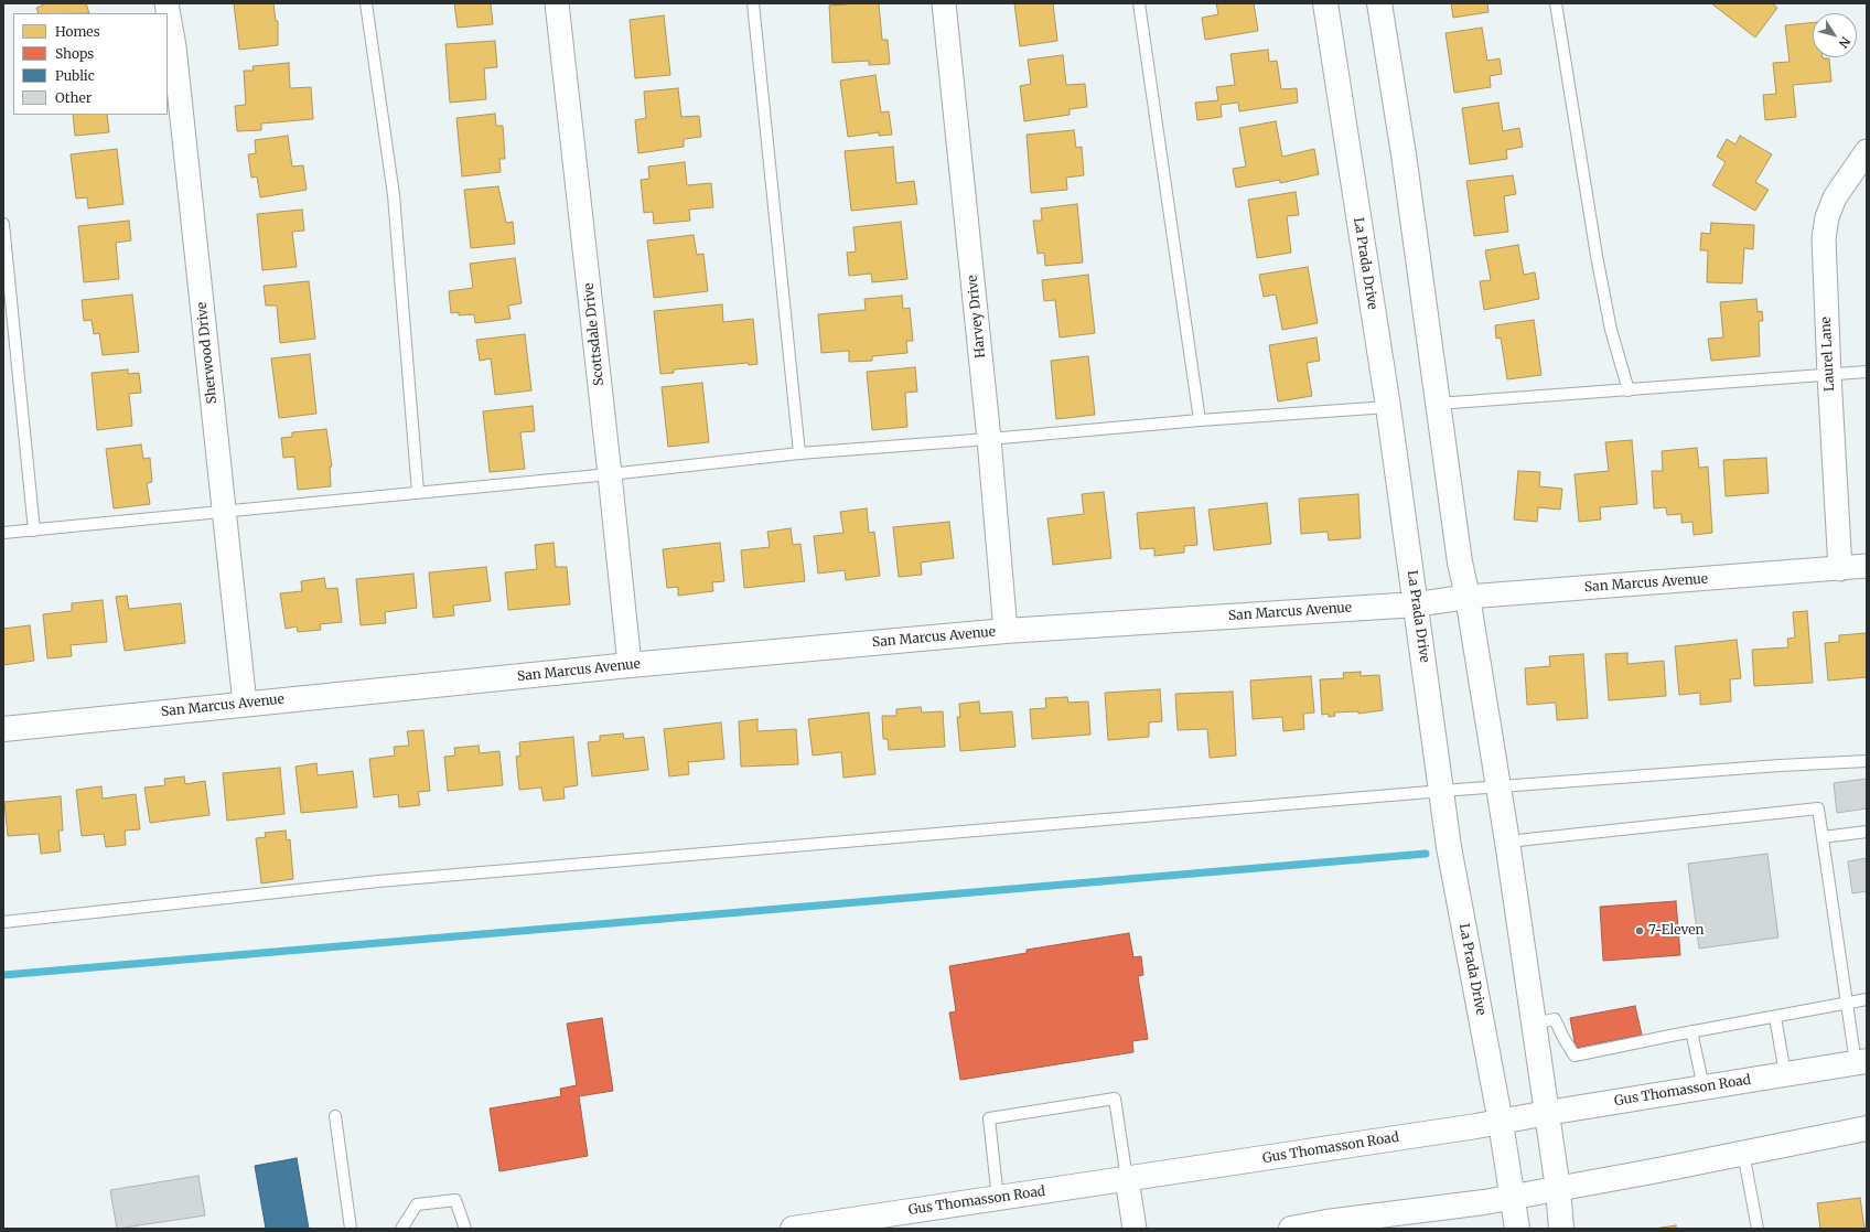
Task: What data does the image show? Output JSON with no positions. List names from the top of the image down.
{
  "streets": {
    "main road": ["La Prada Drive", "San Marcus Avenue", "Gus Thomasson Road"],
    "street": [
      "Harvey Drive",
      "Scottsdale Drive",
      "Sherwood Drive",
      "Laurel Lane"
    ]
  },
  "crossings": [
    ["La Prada Drive", "San Marcus Avenue"],
    ["La Prada Drive", "Gus Thomasson Road"],
    ["Harvey Drive", "San Marcus Avenue"],
    ["Scottsdale Drive", "San Marcus Avenue"],
    ["Sherwood Drive", "San Marcus Avenue"],
    ["Laurel Lane", "San Marcus Avenue"]
  ],
  "places": ["7-Eleven"],
  "legend": [
    "Homes",
    "Shops",
    "Public",
    "Other"
  ],
  "north": "bottom right"
}
